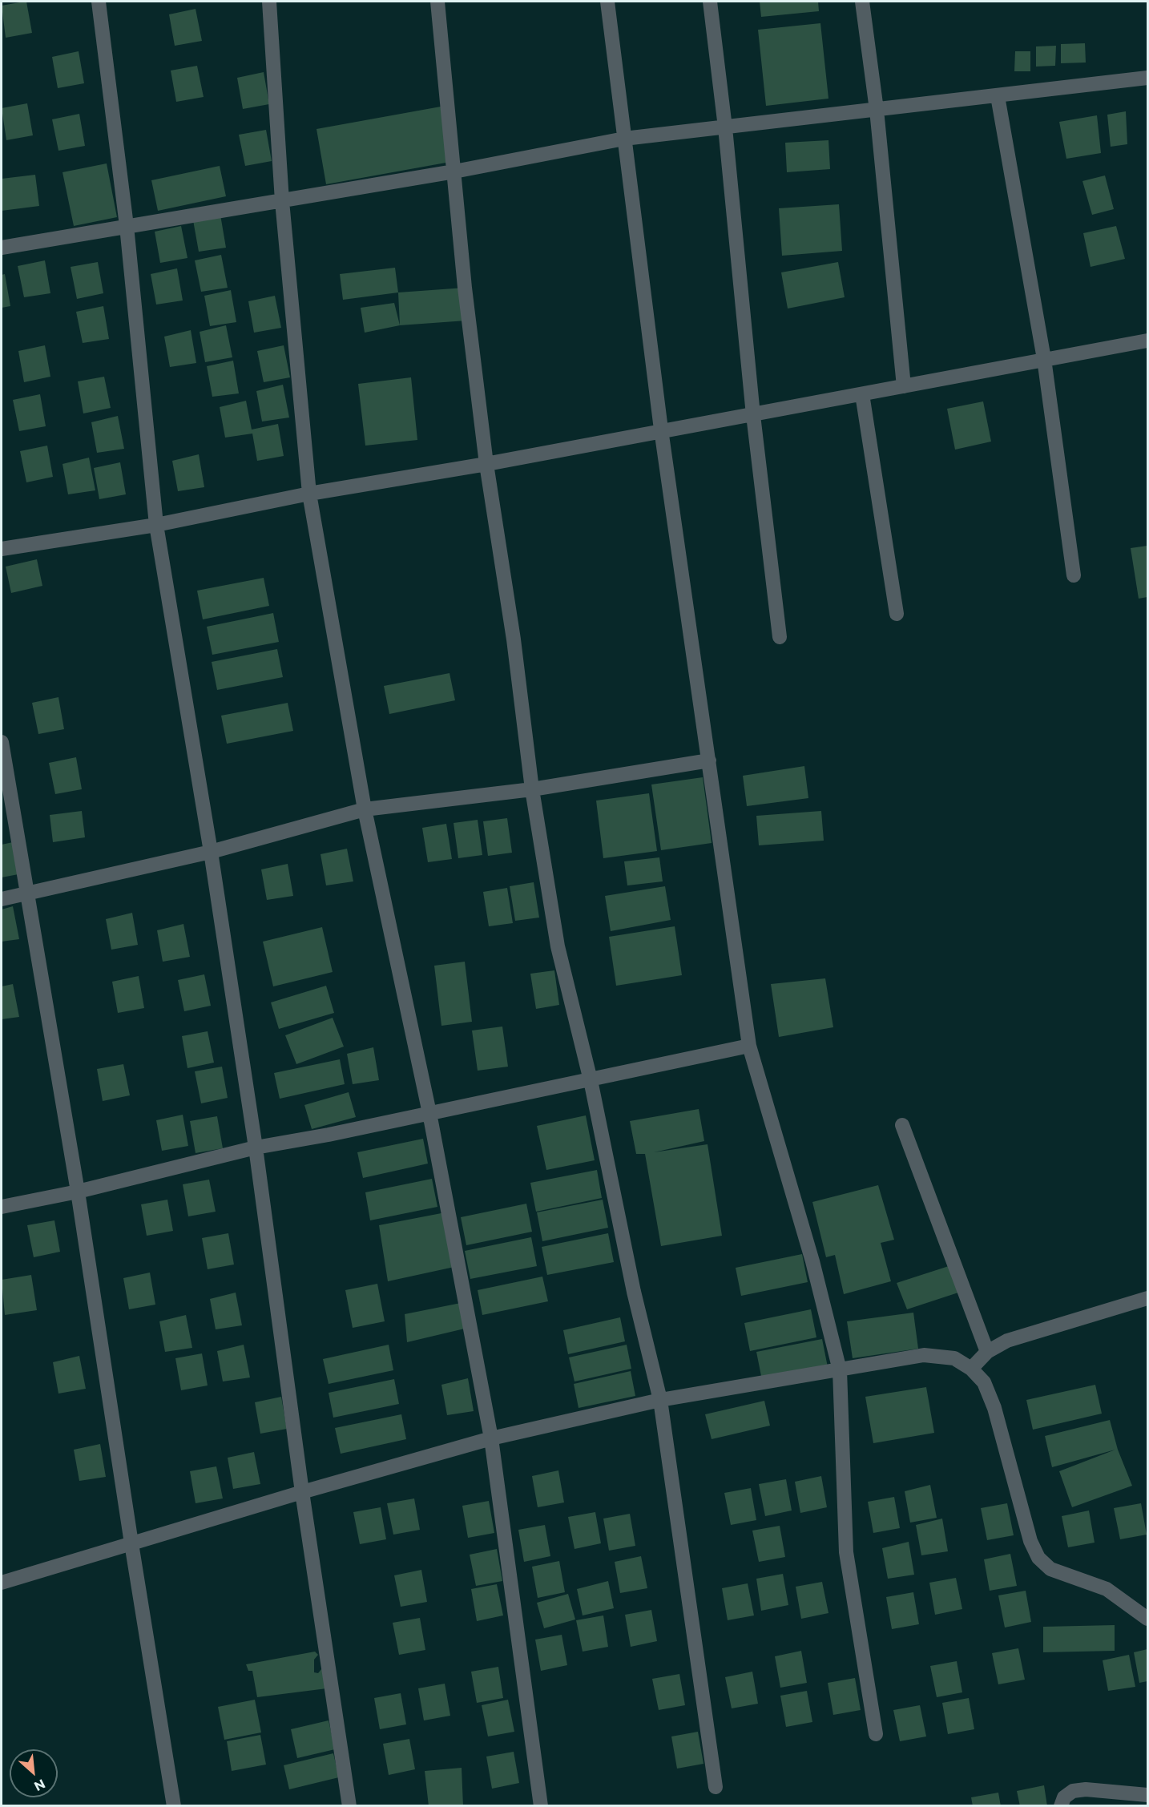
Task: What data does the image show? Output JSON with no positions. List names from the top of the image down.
{
  "north": "bottom right"
}
